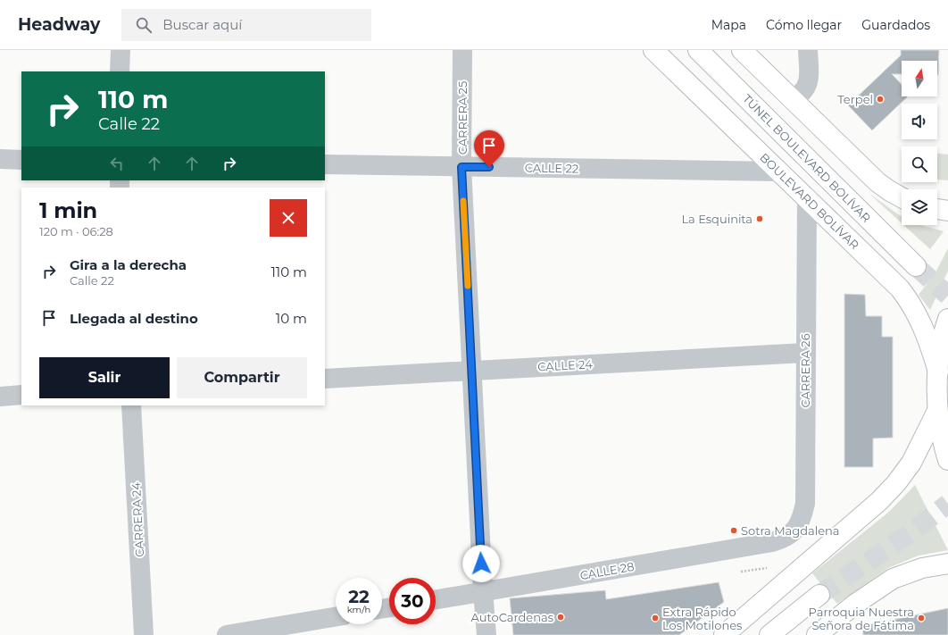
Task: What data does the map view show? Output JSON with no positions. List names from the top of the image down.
{
  "streets": {
    "main road": ["TÚNEL BOULEVARD BOLÍVAR", "BOULEVARD BOLÍVAR"],
    "street": [
      "CARRERA 25",
      "CALLE 22",
      "CALLE 24",
      "CARRERA 26",
      "CARRERA 24",
      "CALLE 28"
    ]
  },
  "crossings": [
    ["CARRERA 25", "CALLE 22"],
    ["CARRERA 25", "CALLE 24"],
    ["CARRERA 25", "CALLE 28"],
    ["CALLE 22", "BOULEVARD BOLÍVAR"],
    ["BOULEVARD BOLÍVAR", "CARRERA 26"],
    ["CALLE 24", "CARRERA 26"],
    ["CARRERA 26", "CALLE 28"]
  ],
  "places": [
    "Terpel",
    "La Esquinita",
    "Sotra Magdalena",
    "AutoCardenas",
    "Extra Rápido Los Motilones",
    "Parroquia Nuestra Señora de Fátima"
  ],
  "north": "top",
  "page": {
    "header": "Headway",
    "search": "Buscar aquí",
    "nav": ["Mapa", "Cómo llegar", "Guardados"],
    "turn": ["110 m", "Calle 22"],
    "heading": ["1 min", "120 m · 06:28"],
    "list": [
      {
        "name": "Gira a la derecha",
        "note": "Calle 22",
        "value": "110 m"
      },
      {
        "name": "Llegada al destino",
        "value": "10 m"
      }
    ],
    "buttons": ["Salir", "Compartir"],
    "speed": "22 km/h",
    "limit": "30"
  }
}
